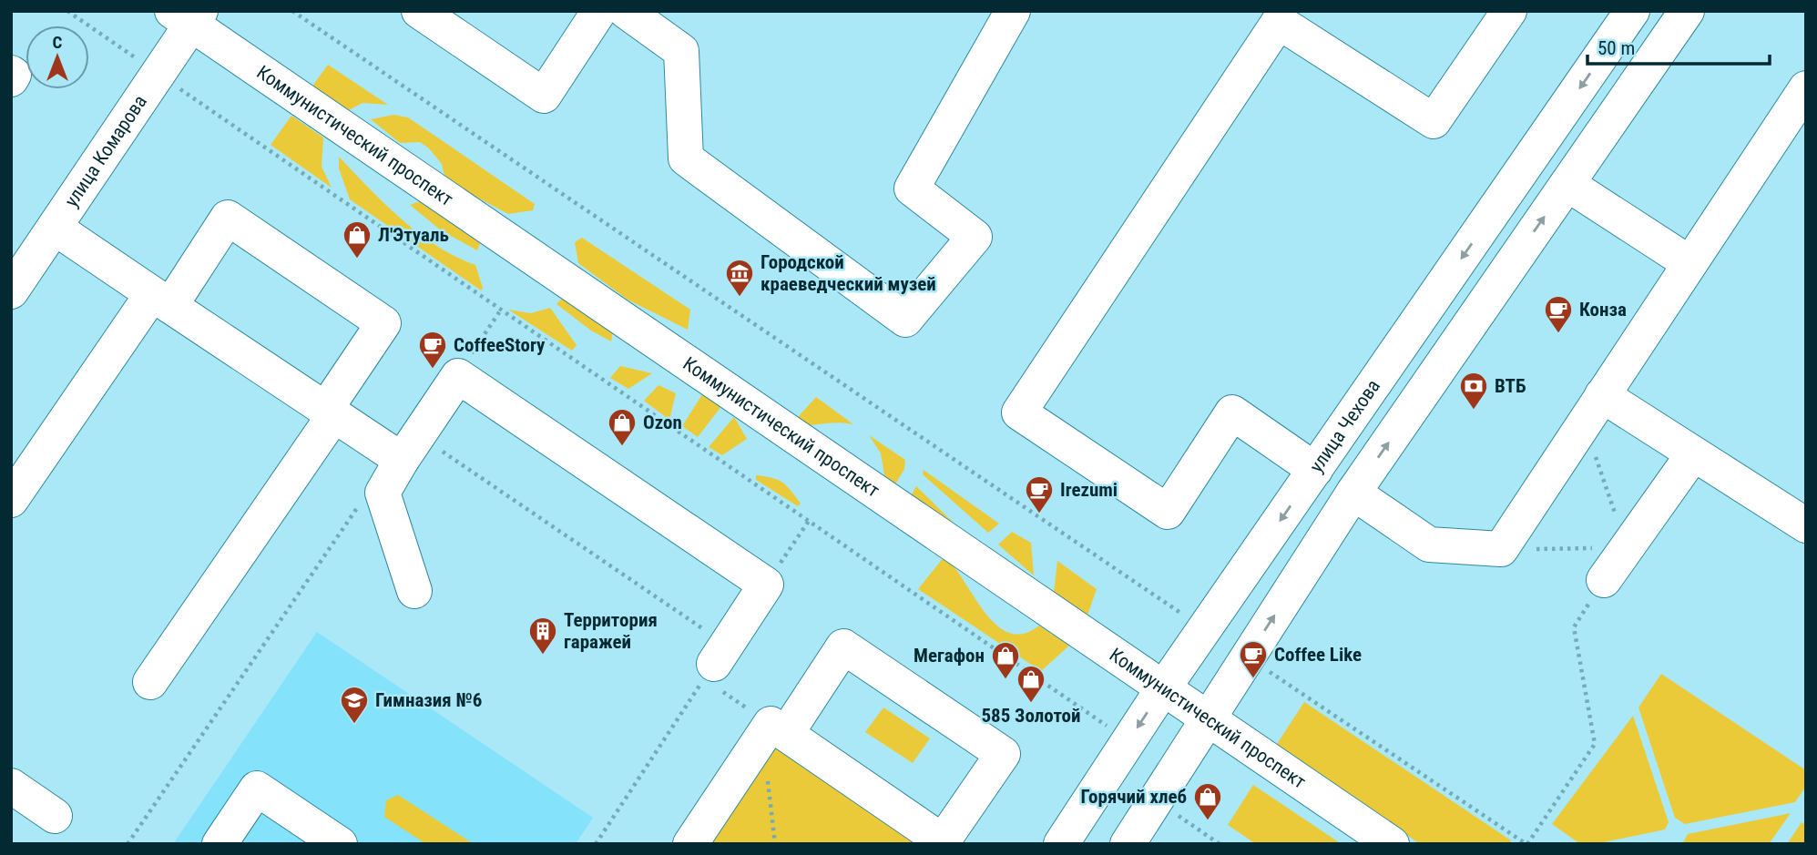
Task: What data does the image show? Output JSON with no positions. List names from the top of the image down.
{
  "streets": {
    "street": ["Коммунистический проспект", "улица Комарова", "улица Чехова"]
  },
  "crossings": [
    ["Коммунистический проспект", "улица Комарова"],
    ["Коммунистический проспект", "улица Чехова"]
  ],
  "places": {
    "shop": [
      "Л'Этуаль",
      "Ozon",
      "Мегафон",
      "585 Золотой",
      "Горячий хлеб"
    ],
    "museum": ["Городской краеведческий музей"],
    "cafe": [
      "Конза",
      "CoffeeStory",
      "Irezumi",
      "Coffee Like"
    ],
    "bank": ["ВТБ"],
    "building": ["Территория гаражей"],
    "school or university": ["Гимназия №6"]
  },
  "scale_bar": "50 m",
  "north": "top"
}
